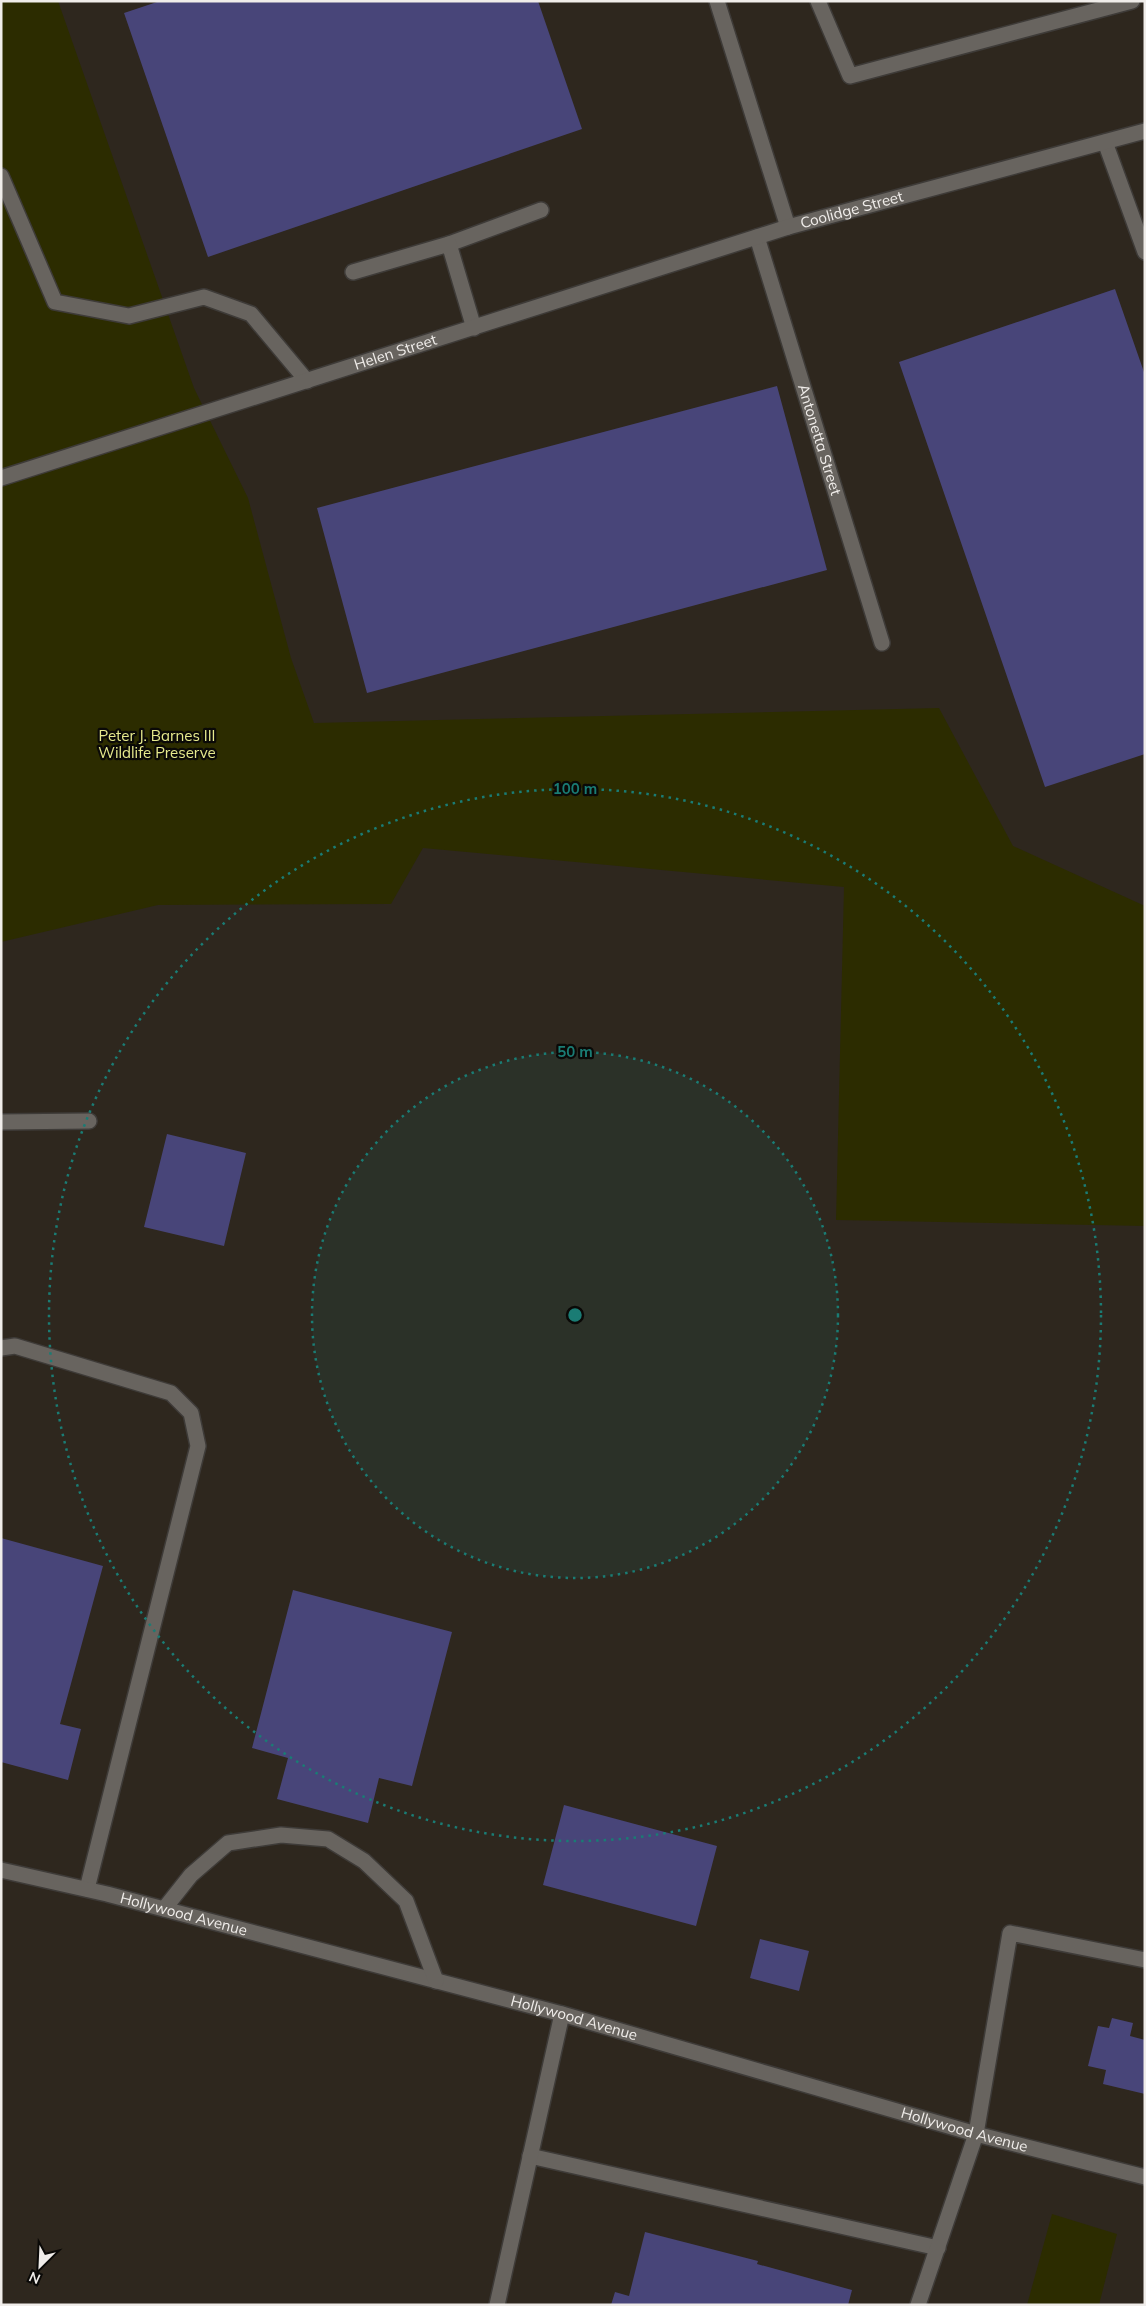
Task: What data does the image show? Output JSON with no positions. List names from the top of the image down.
{
  "streets": {
    "street": [
      "Coolidge Street",
      "Helen Street",
      "Antonetta Street",
      "Hollywood Avenue"
    ]
  },
  "crossings": [
    ["Coolidge Street", "Helen Street"],
    ["Helen Street", "Antonetta Street"]
  ],
  "parks": ["Peter J. Barnes III Wildlife Preserve"],
  "north": "bottom left",
  "rings": ["100 m", "50 m"]
}
